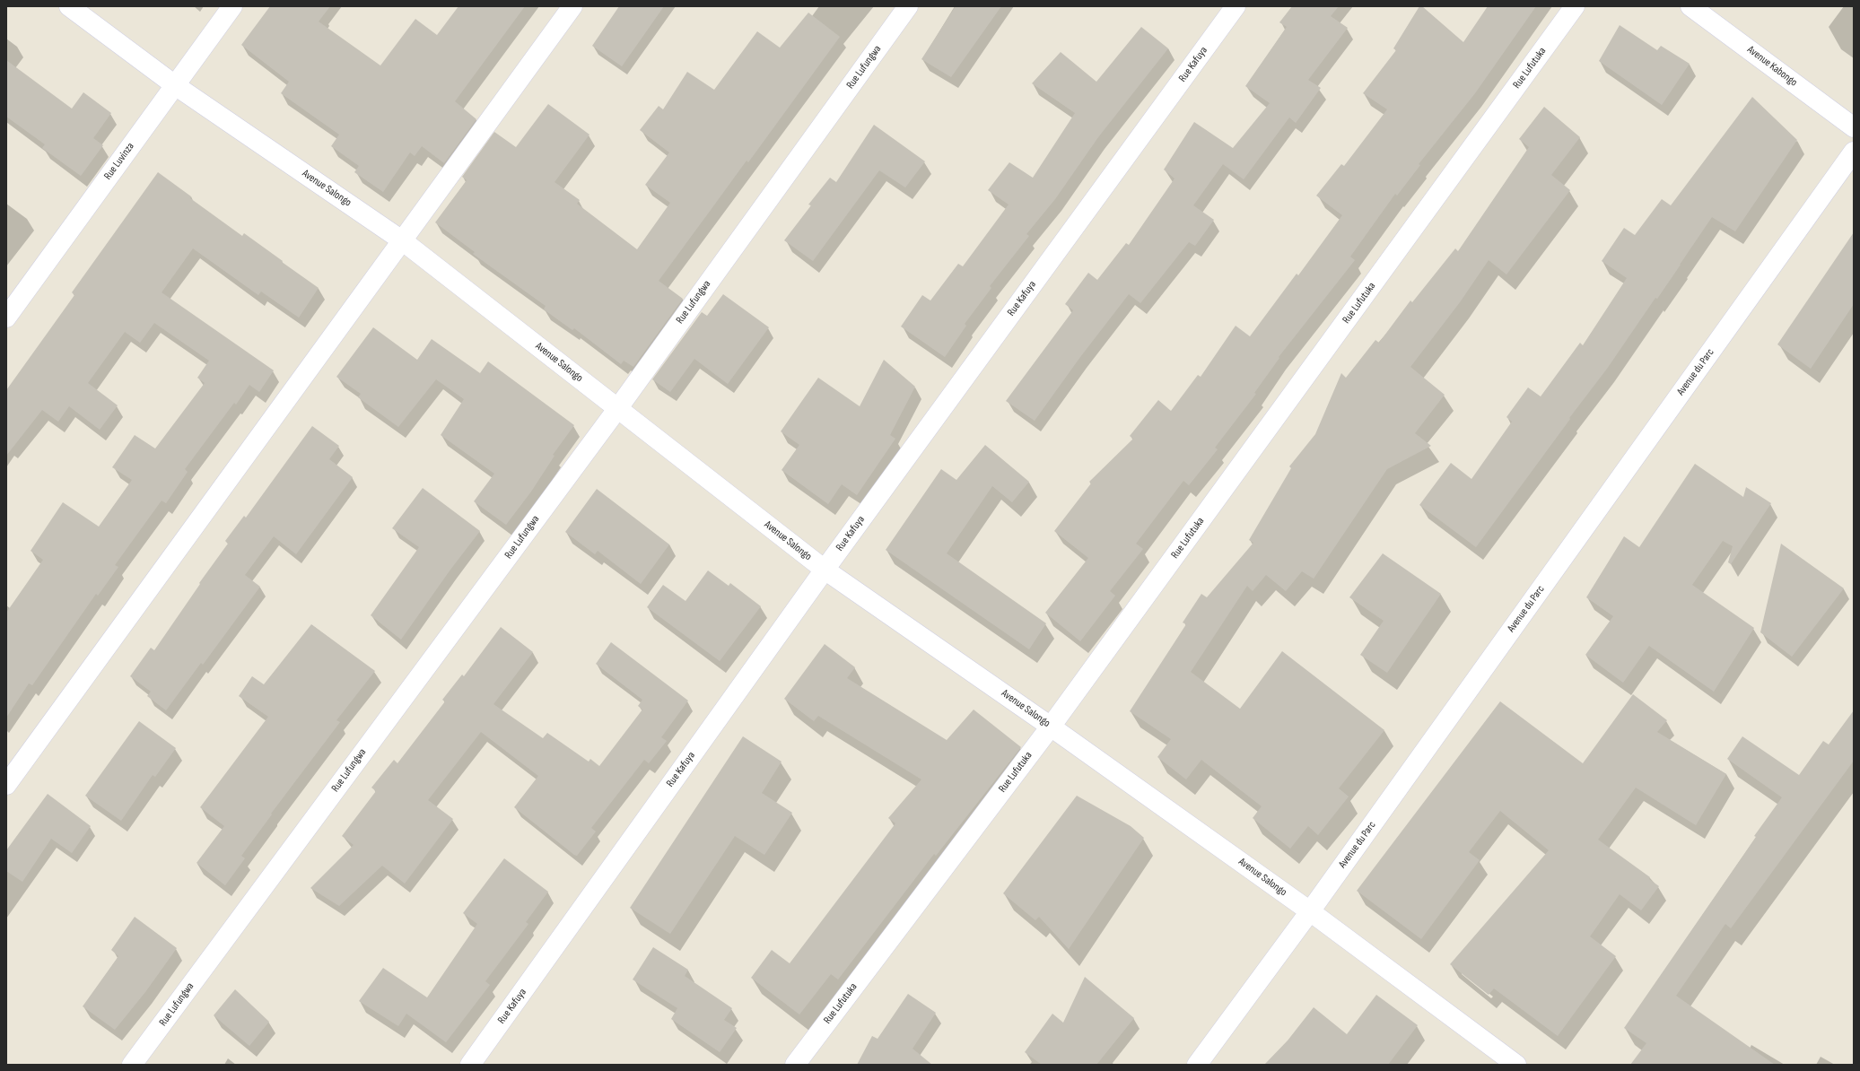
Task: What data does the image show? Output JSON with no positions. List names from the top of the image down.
{
  "streets": {
    "street": [
      "Rue Kafuya",
      "Avenue Kabongo",
      "Rue Lufungwa",
      "Rue Lufutuka",
      "Rue Luvinza",
      "Avenue Salongo",
      "Avenue du Parc"
    ]
  },
  "crossings": [
    ["Rue Kafuya", "Avenue Salongo"],
    ["Rue Lufungwa", "Avenue Salongo"],
    ["Rue Lufutuka", "Avenue Salongo"],
    ["Rue Luvinza", "Avenue Salongo"],
    ["Avenue Salongo", "Avenue du Parc"]
  ]
}
